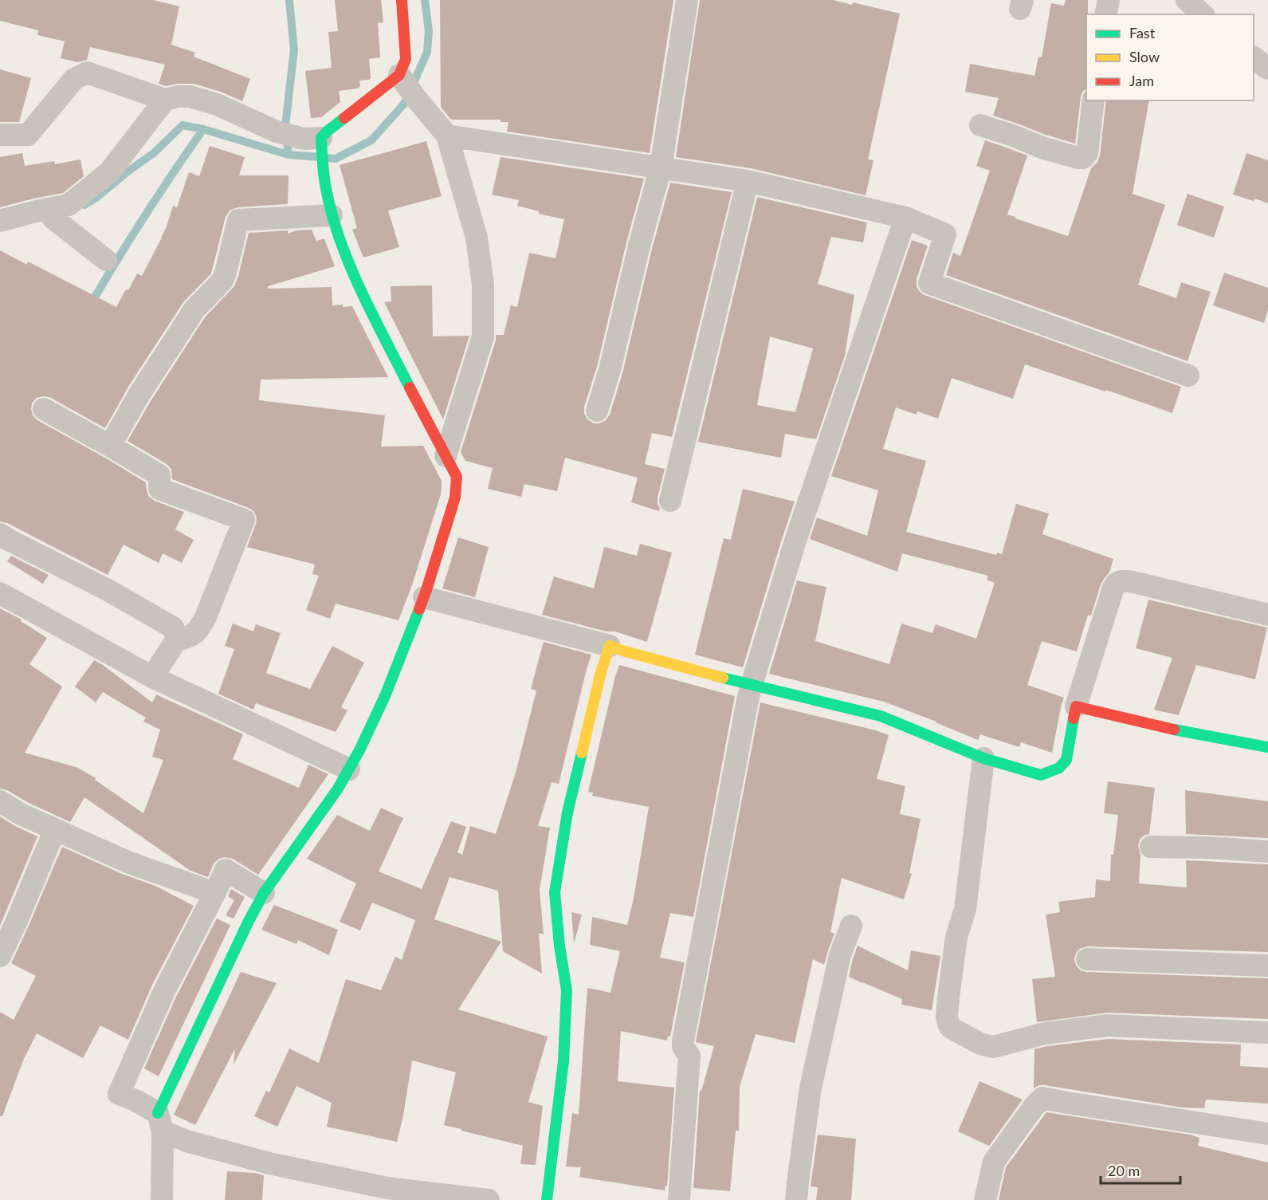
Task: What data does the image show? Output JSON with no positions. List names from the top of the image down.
{
  "legend": ["Fast", "Slow", "Jam"],
  "scale_bar": "20 m"
}
